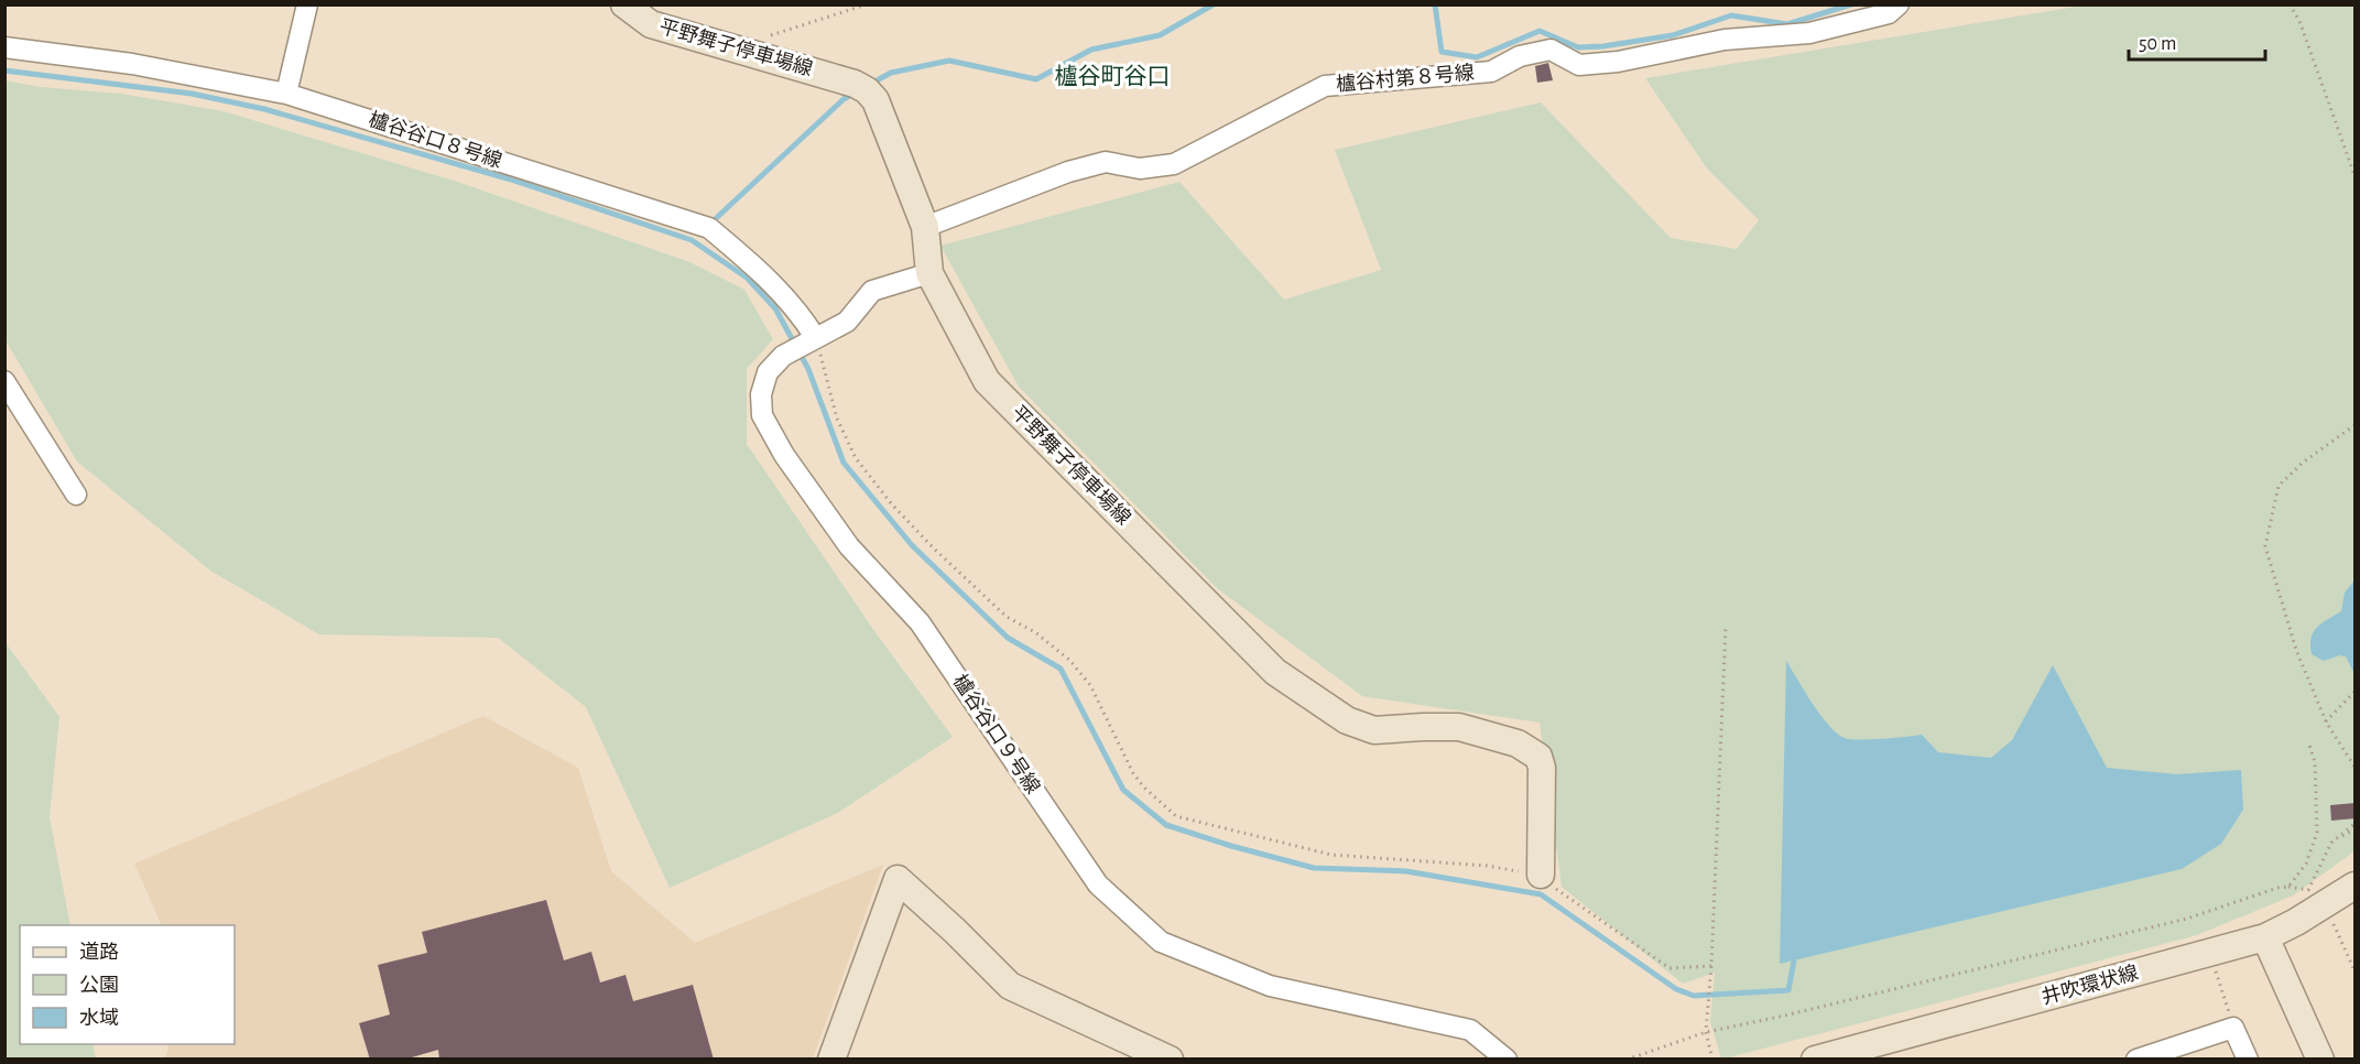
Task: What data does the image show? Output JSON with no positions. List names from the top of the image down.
{
  "streets": {
    "main road": ["平野舞子停車場線", "井吹環状線"],
    "street": ["櫨谷村第８号線", "櫨谷谷口８号線", "櫨谷谷口９号線"]
  },
  "crossings": [
    ["平野舞子停車場線", "櫨谷村第８号線"],
    ["平野舞子停車場線", "櫨谷谷口９号線"],
    ["櫨谷谷口８号線", "櫨谷谷口９号線"]
  ],
  "districts": ["櫨谷町谷口"],
  "legend": ["道路", "公園", "水域"],
  "scale_bar": "50 m"
}
